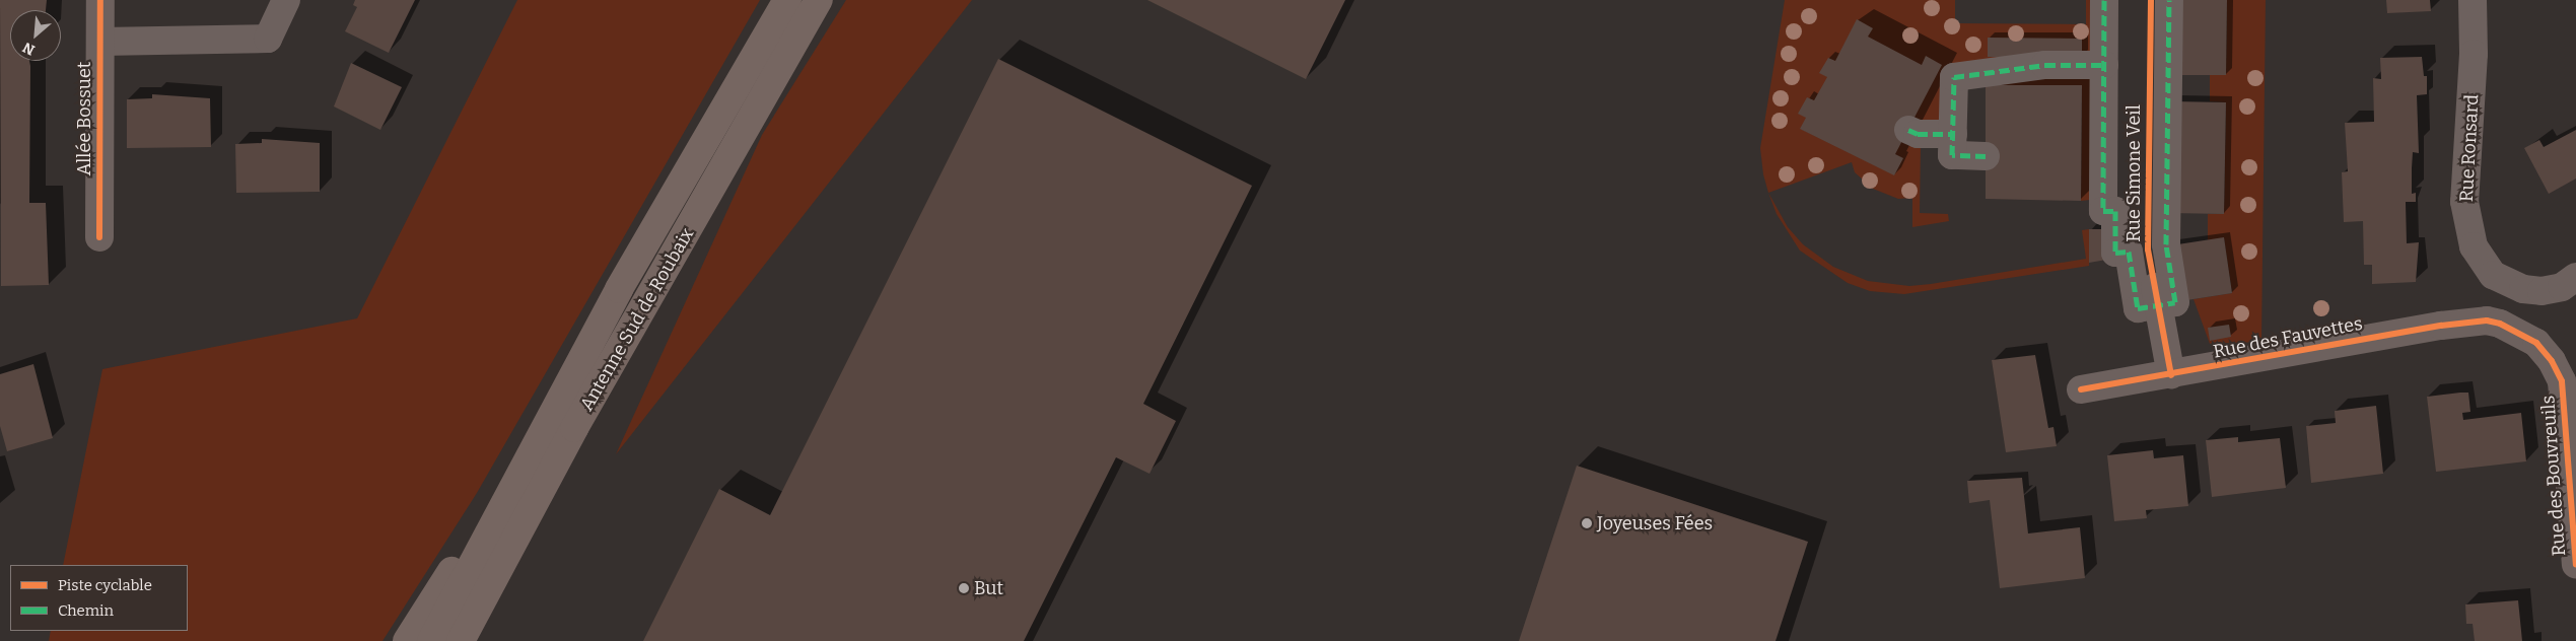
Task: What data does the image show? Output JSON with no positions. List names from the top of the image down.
{
  "streets": {
    "highway": ["Antenne Sud de Roubaix"],
    "street": [
      "Allée Bossuet",
      "Rue Ronsard",
      "Rue Simone Veil",
      "Rue des Fauvettes",
      "Rue des Bouvreuils"
    ]
  },
  "crossings": [
    ["Rue Simone Veil", "Rue des Fauvettes"],
    ["Rue des Fauvettes", "Rue des Bouvreuils"]
  ],
  "places": ["Joyeuses Fées", "But"],
  "legend": ["Piste cyclable", "Chemin"],
  "north": "bottom left"
}
